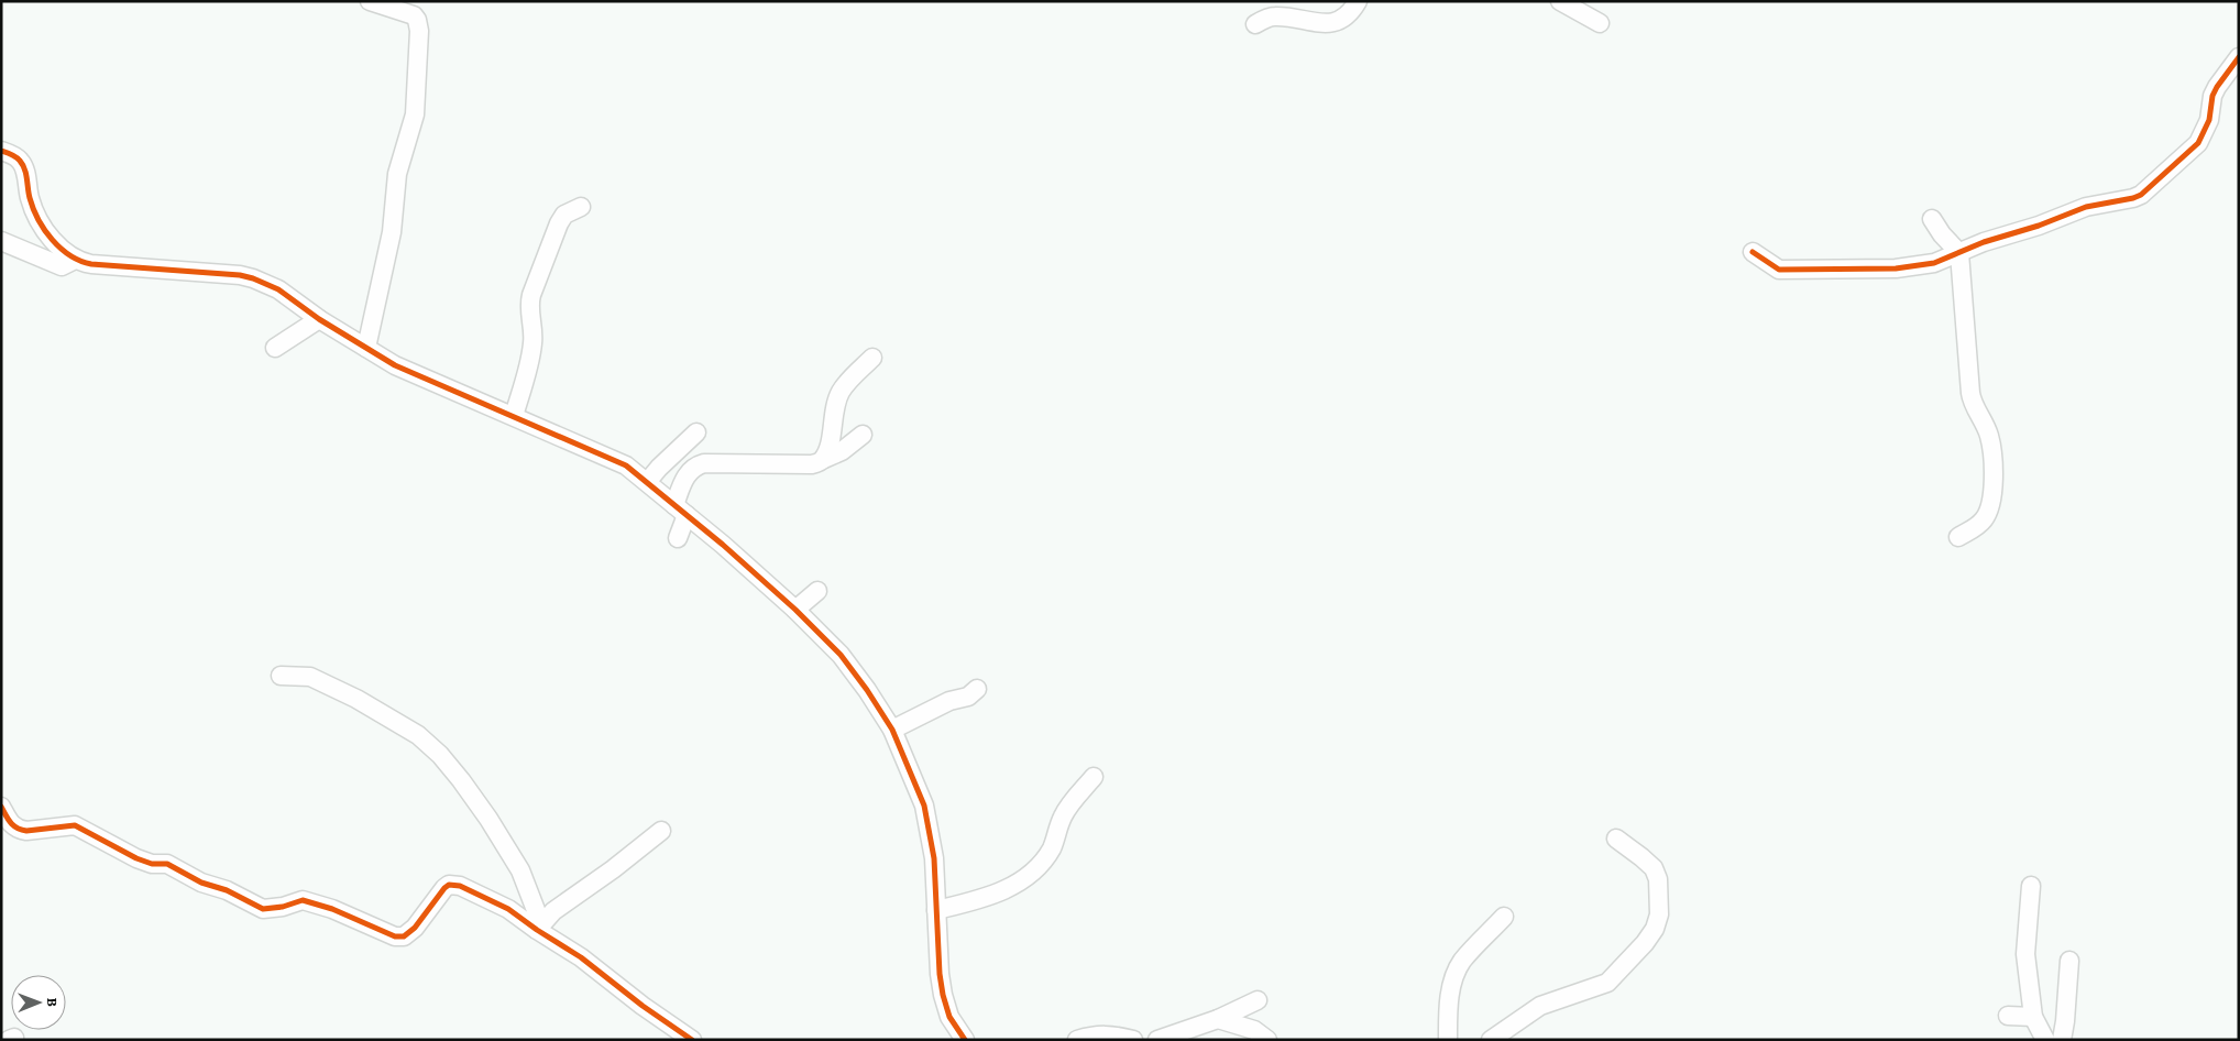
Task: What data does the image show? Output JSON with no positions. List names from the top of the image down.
{
  "north": "right"
}
